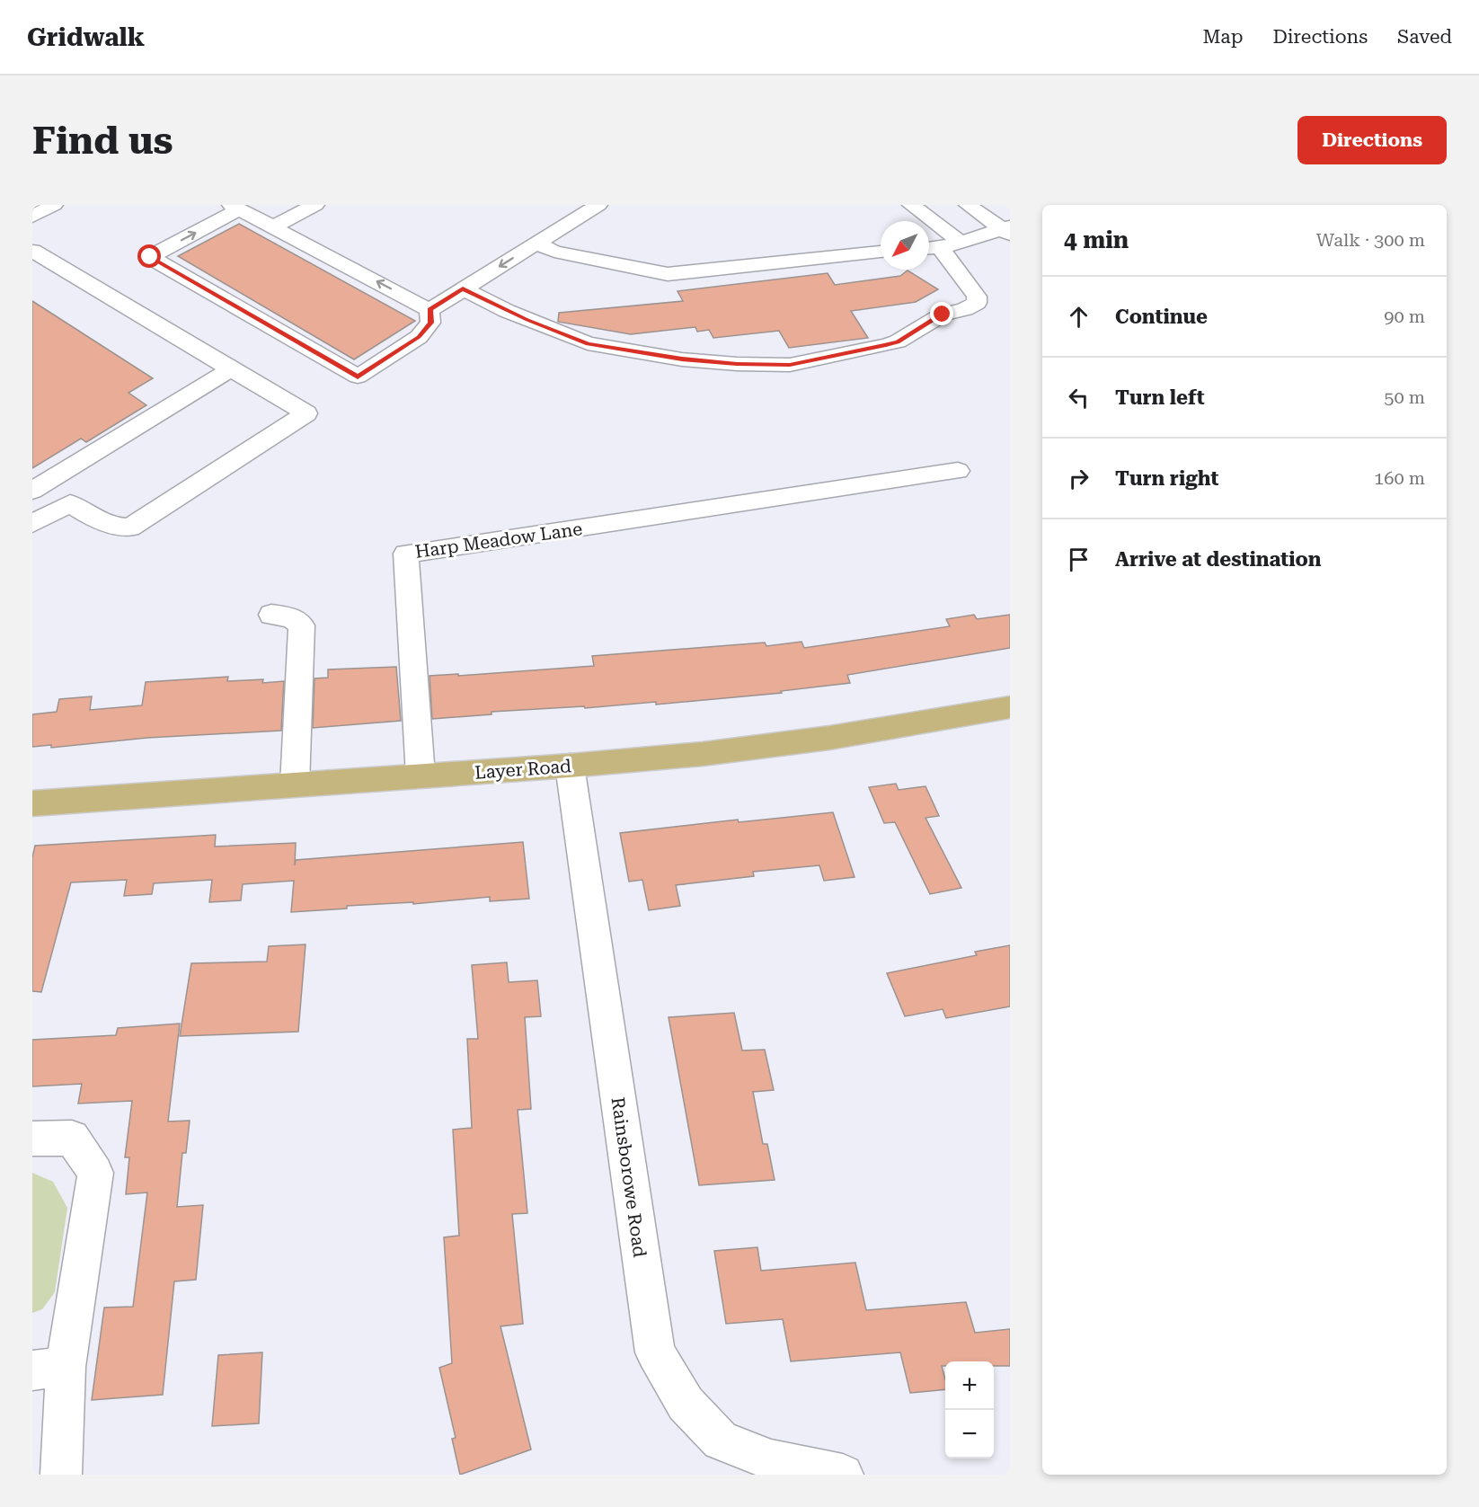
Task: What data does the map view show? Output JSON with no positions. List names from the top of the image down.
{
  "streets": {
    "main road": ["Layer Road"],
    "street": ["Harp Meadow Lane", "Rainsborowe Road"]
  },
  "crossings": [
    ["Harp Meadow Lane", "Layer Road"],
    ["Layer Road", "Rainsborowe Road"]
  ],
  "north": "bottom left",
  "page": {
    "header": "Gridwalk",
    "nav": ["Map", "Directions", "Saved"],
    "buttons": "Directions",
    "title": "Find us",
    "heading": ["4 min", "Walk · 300 m"],
    "list": [
      ["Continue", "90 m"],
      ["Turn left", "50 m"],
      ["Turn right", "160 m"],
      "Arrive at destination"
    ],
    "map_buttons": ["+", "−"]
  }
}
